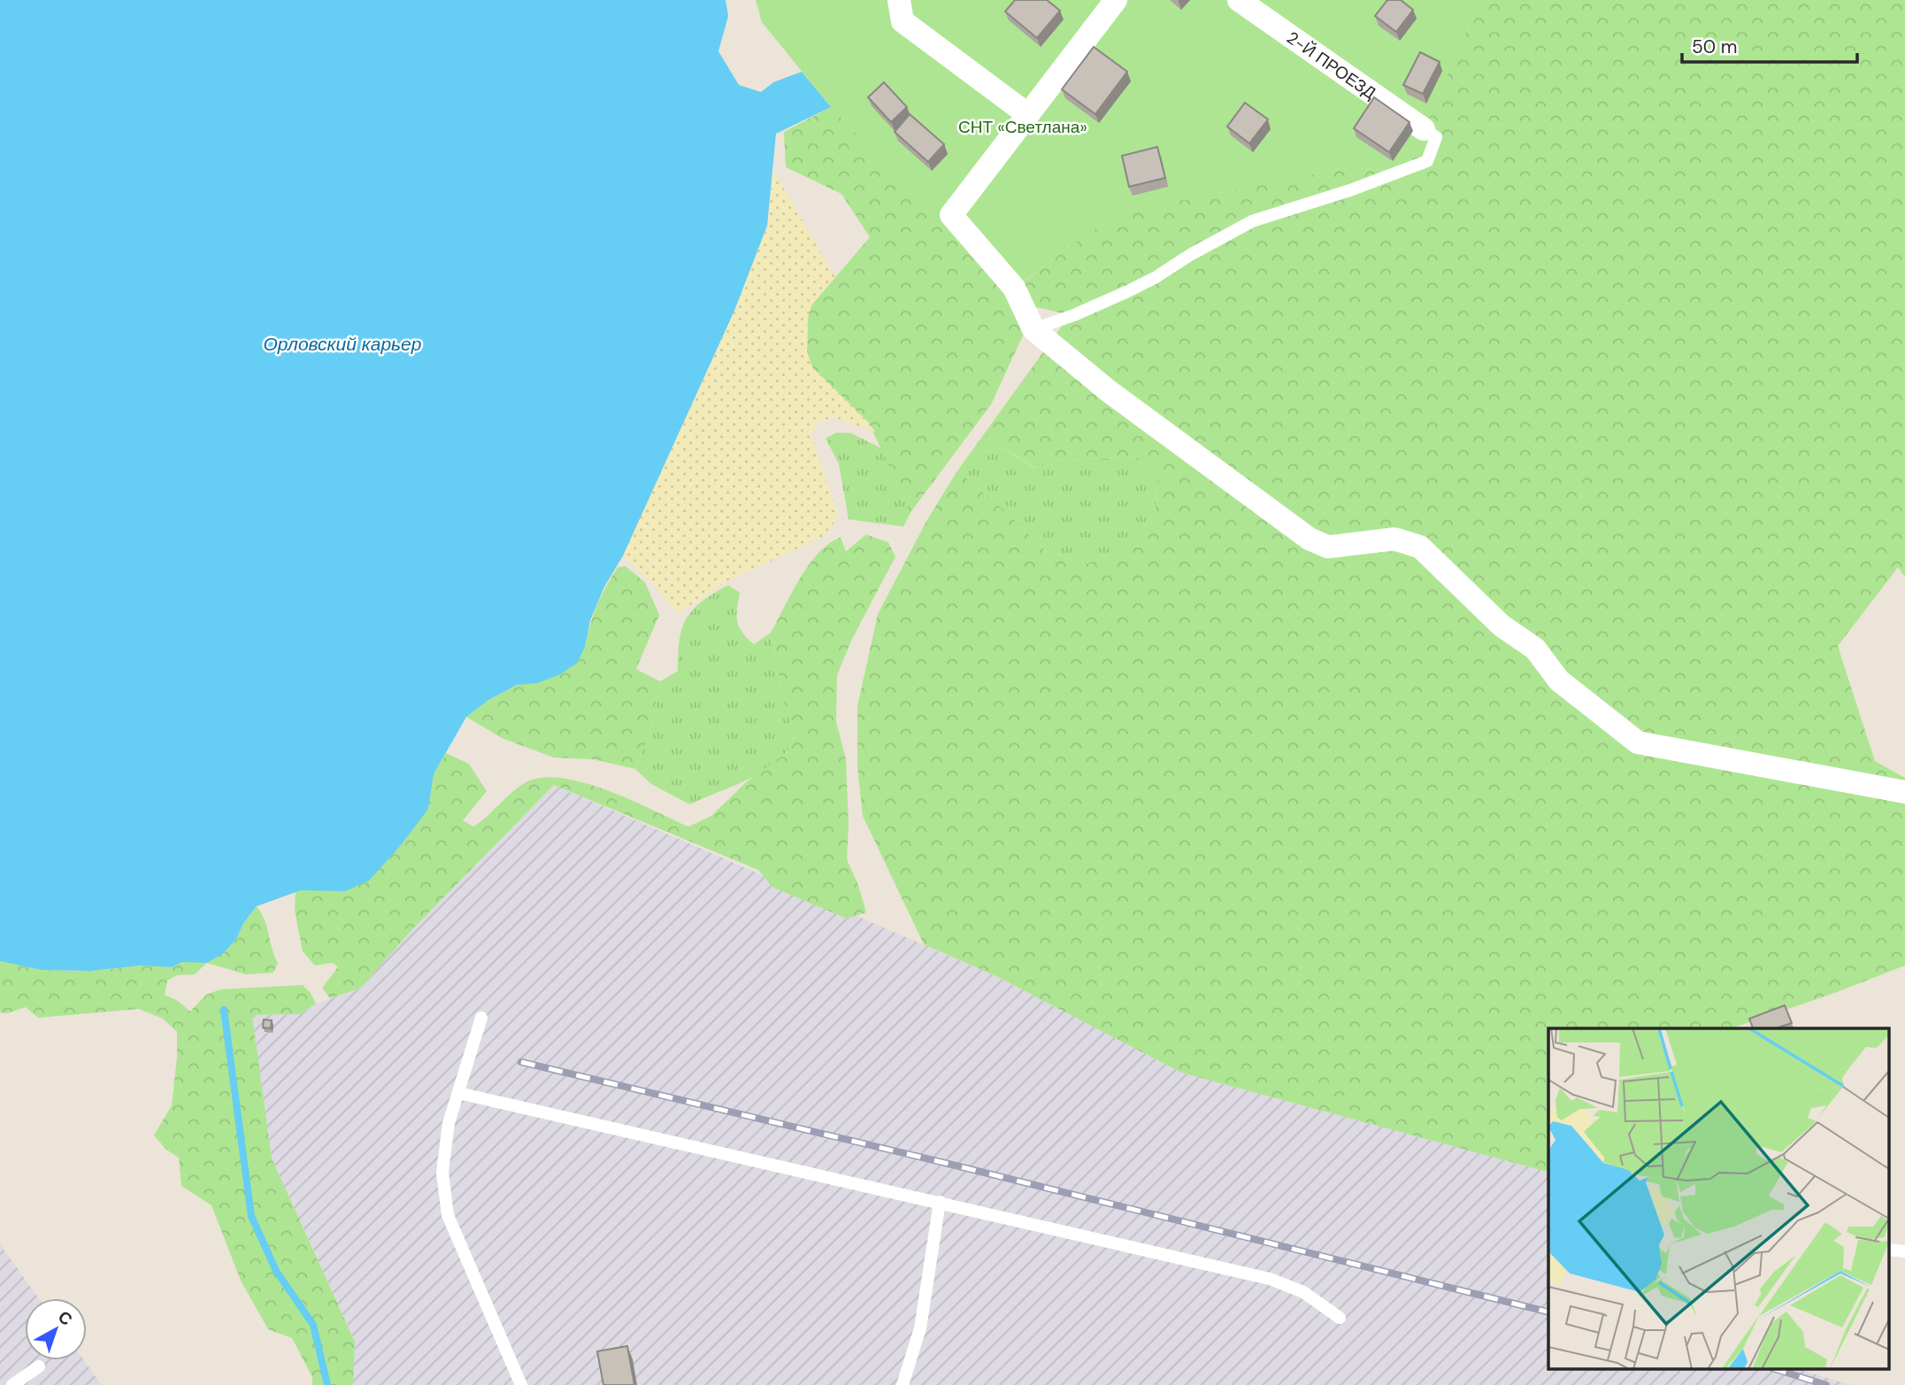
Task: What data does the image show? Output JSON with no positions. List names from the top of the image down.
{
  "streets": {
    "street": ["2-Й ПРОЕЗД"]
  },
  "water": ["Орловский карьер"],
  "parks": ["СНТ «Светлана»"],
  "scale_bar": "50 m",
  "north": "top right"
}
